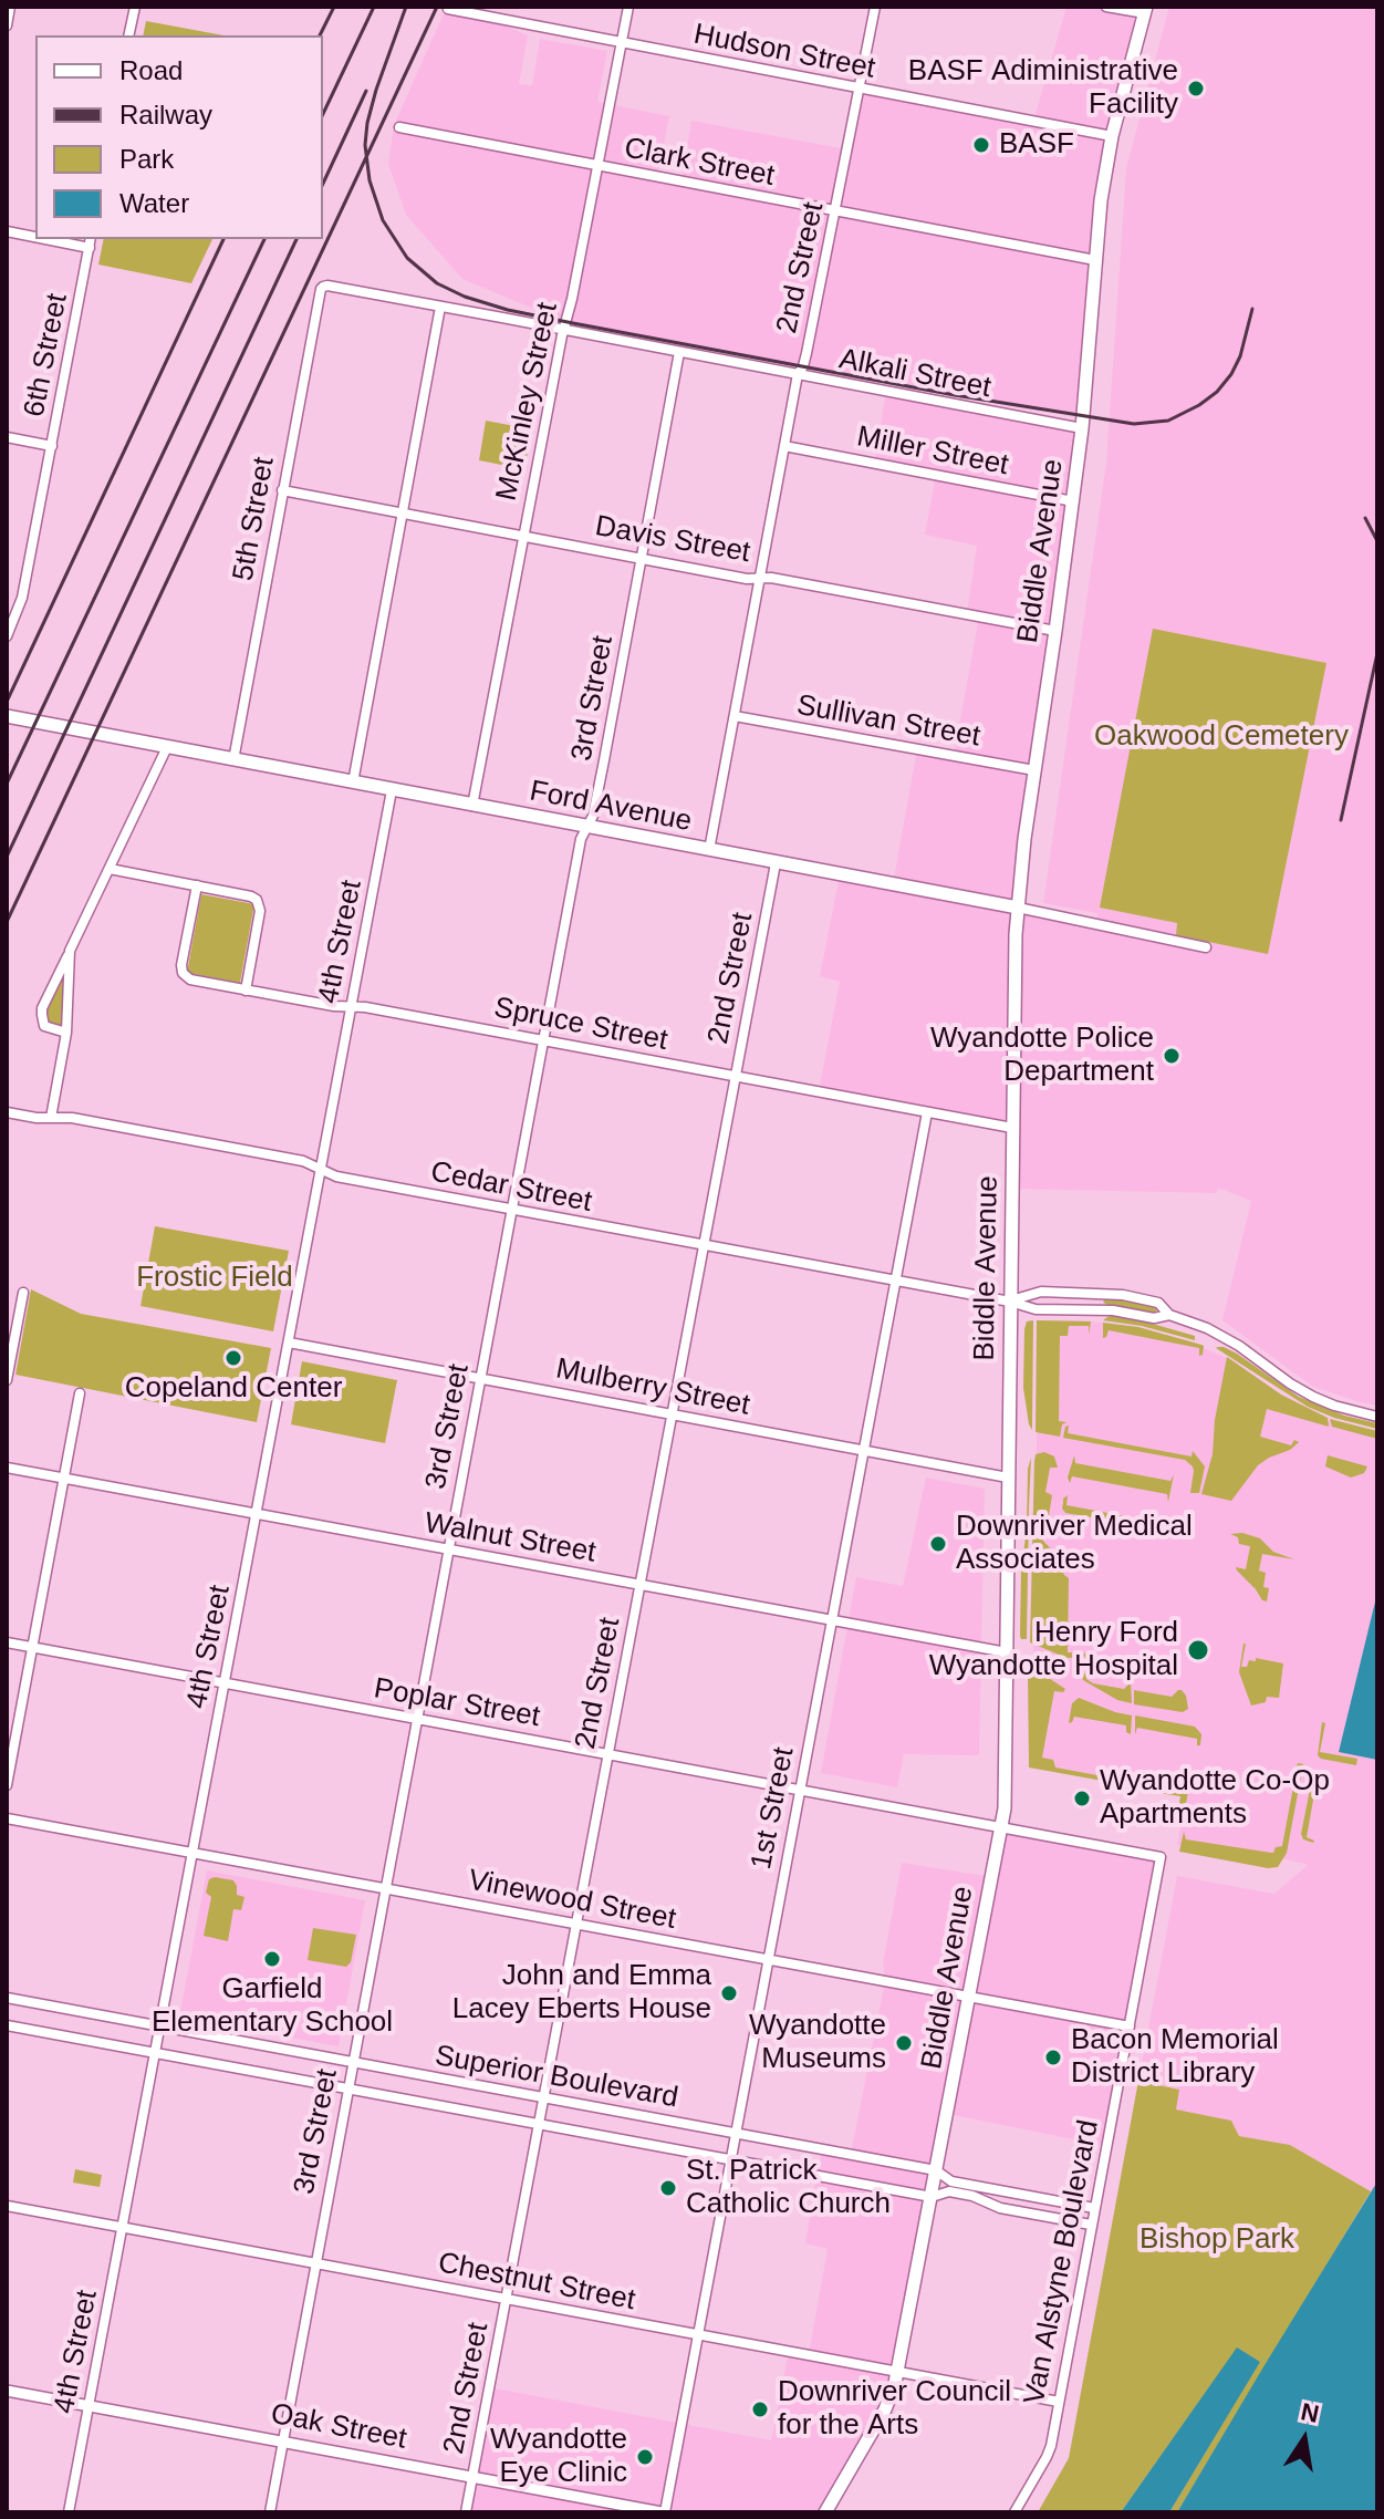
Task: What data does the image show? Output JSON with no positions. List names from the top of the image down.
{
  "streets": {
    "main road": ["Biddle Avenue", "Ford Avenue"],
    "street": [
      "Hudson Street",
      "Clark Street",
      "2nd Street",
      "6th Street",
      "Alkali Street",
      "McKinley Street",
      "Miller Street",
      "5th Street",
      "Davis Street",
      "3rd Street",
      "Sullivan Street",
      "4th Street",
      "Spruce Street",
      "Cedar Street",
      "Mulberry Street",
      "Walnut Street",
      "Poplar Street",
      "1st Street",
      "Vinewood Street",
      "Superior Boulevard",
      "Van Alstyne Boulevard",
      "Chestnut Street",
      "Oak Street"
    ]
  },
  "crossings": [
    ["Hudson Street", "2nd Street"],
    ["Hudson Street", "McKinley Street"],
    ["Hudson Street", "Biddle Avenue"],
    ["Clark Street", "2nd Street"],
    ["Clark Street", "McKinley Street"],
    ["Clark Street", "Biddle Avenue"],
    ["2nd Street", "Alkali Street"],
    ["2nd Street", "Miller Street"],
    ["2nd Street", "Davis Street"],
    ["2nd Street", "Sullivan Street"],
    ["2nd Street", "Ford Avenue"],
    ["2nd Street", "Spruce Street"],
    ["2nd Street", "Cedar Street"],
    ["2nd Street", "Mulberry Street"],
    ["2nd Street", "Walnut Street"],
    ["2nd Street", "Poplar Street"],
    ["2nd Street", "Vinewood Street"],
    ["2nd Street", "Superior Boulevard"],
    ["2nd Street", "Chestnut Street"],
    ["2nd Street", "Oak Street"],
    ["Alkali Street", "McKinley Street"],
    ["Alkali Street", "5th Street"],
    ["Alkali Street", "Biddle Avenue"],
    ["Alkali Street", "3rd Street"],
    ["McKinley Street", "Davis Street"],
    ["McKinley Street", "Ford Avenue"],
    ["Miller Street", "Biddle Avenue"],
    ["5th Street", "Davis Street"],
    ["5th Street", "Ford Avenue"],
    ["Davis Street", "Biddle Avenue"],
    ["Davis Street", "3rd Street"],
    ["Biddle Avenue", "Sullivan Street"],
    ["Biddle Avenue", "Ford Avenue"],
    ["Biddle Avenue", "Spruce Street"],
    ["Biddle Avenue", "Cedar Street"],
    ["Biddle Avenue", "Mulberry Street"],
    ["Biddle Avenue", "Walnut Street"],
    ["Biddle Avenue", "Poplar Street"],
    ["Biddle Avenue", "Vinewood Street"],
    ["Biddle Avenue", "Superior Boulevard"],
    ["Biddle Avenue", "Chestnut Street"],
    ["3rd Street", "Ford Avenue"],
    ["3rd Street", "Spruce Street"],
    ["3rd Street", "Cedar Street"],
    ["3rd Street", "Mulberry Street"],
    ["3rd Street", "Walnut Street"],
    ["3rd Street", "Poplar Street"],
    ["3rd Street", "Vinewood Street"],
    ["3rd Street", "Superior Boulevard"],
    ["3rd Street", "Chestnut Street"],
    ["3rd Street", "Oak Street"],
    ["Ford Avenue", "4th Street"],
    ["4th Street", "Spruce Street"],
    ["4th Street", "Cedar Street"],
    ["4th Street", "Mulberry Street"],
    ["4th Street", "Walnut Street"],
    ["4th Street", "Poplar Street"],
    ["4th Street", "Vinewood Street"],
    ["4th Street", "Superior Boulevard"],
    ["4th Street", "Chestnut Street"],
    ["4th Street", "Oak Street"],
    ["Spruce Street", "1st Street"],
    ["Cedar Street", "1st Street"],
    ["Mulberry Street", "1st Street"],
    ["Walnut Street", "1st Street"],
    ["Poplar Street", "1st Street"],
    ["Poplar Street", "Van Alstyne Boulevard"],
    ["1st Street", "Vinewood Street"],
    ["1st Street", "Superior Boulevard"],
    ["1st Street", "Chestnut Street"],
    ["1st Street", "Oak Street"],
    ["Vinewood Street", "Van Alstyne Boulevard"],
    ["Superior Boulevard", "Van Alstyne Boulevard"],
    ["Van Alstyne Boulevard", "Chestnut Street"]
  ],
  "parks": ["Oakwood Cemetery", "Frostic Field", "Bishop Park"],
  "places": [
    "BASF Adiministrative Facility",
    "BASF",
    "Wyandotte Police Department",
    "Copeland Center",
    "Downriver Medical Associates",
    "Henry Ford Wyandotte Hospital",
    "Wyandotte Co-Op Apartments",
    "Garfield Elementary School",
    "John and Emma Lacey Eberts House",
    "Wyandotte Museums",
    "Bacon Memorial District Library",
    "St. Patrick Catholic Church",
    "Downriver Council for the Arts",
    "Wyandotte Eye Clinic"
  ],
  "legend": [
    "Road",
    "Railway",
    "Park",
    "Water"
  ],
  "north": "top"
}
